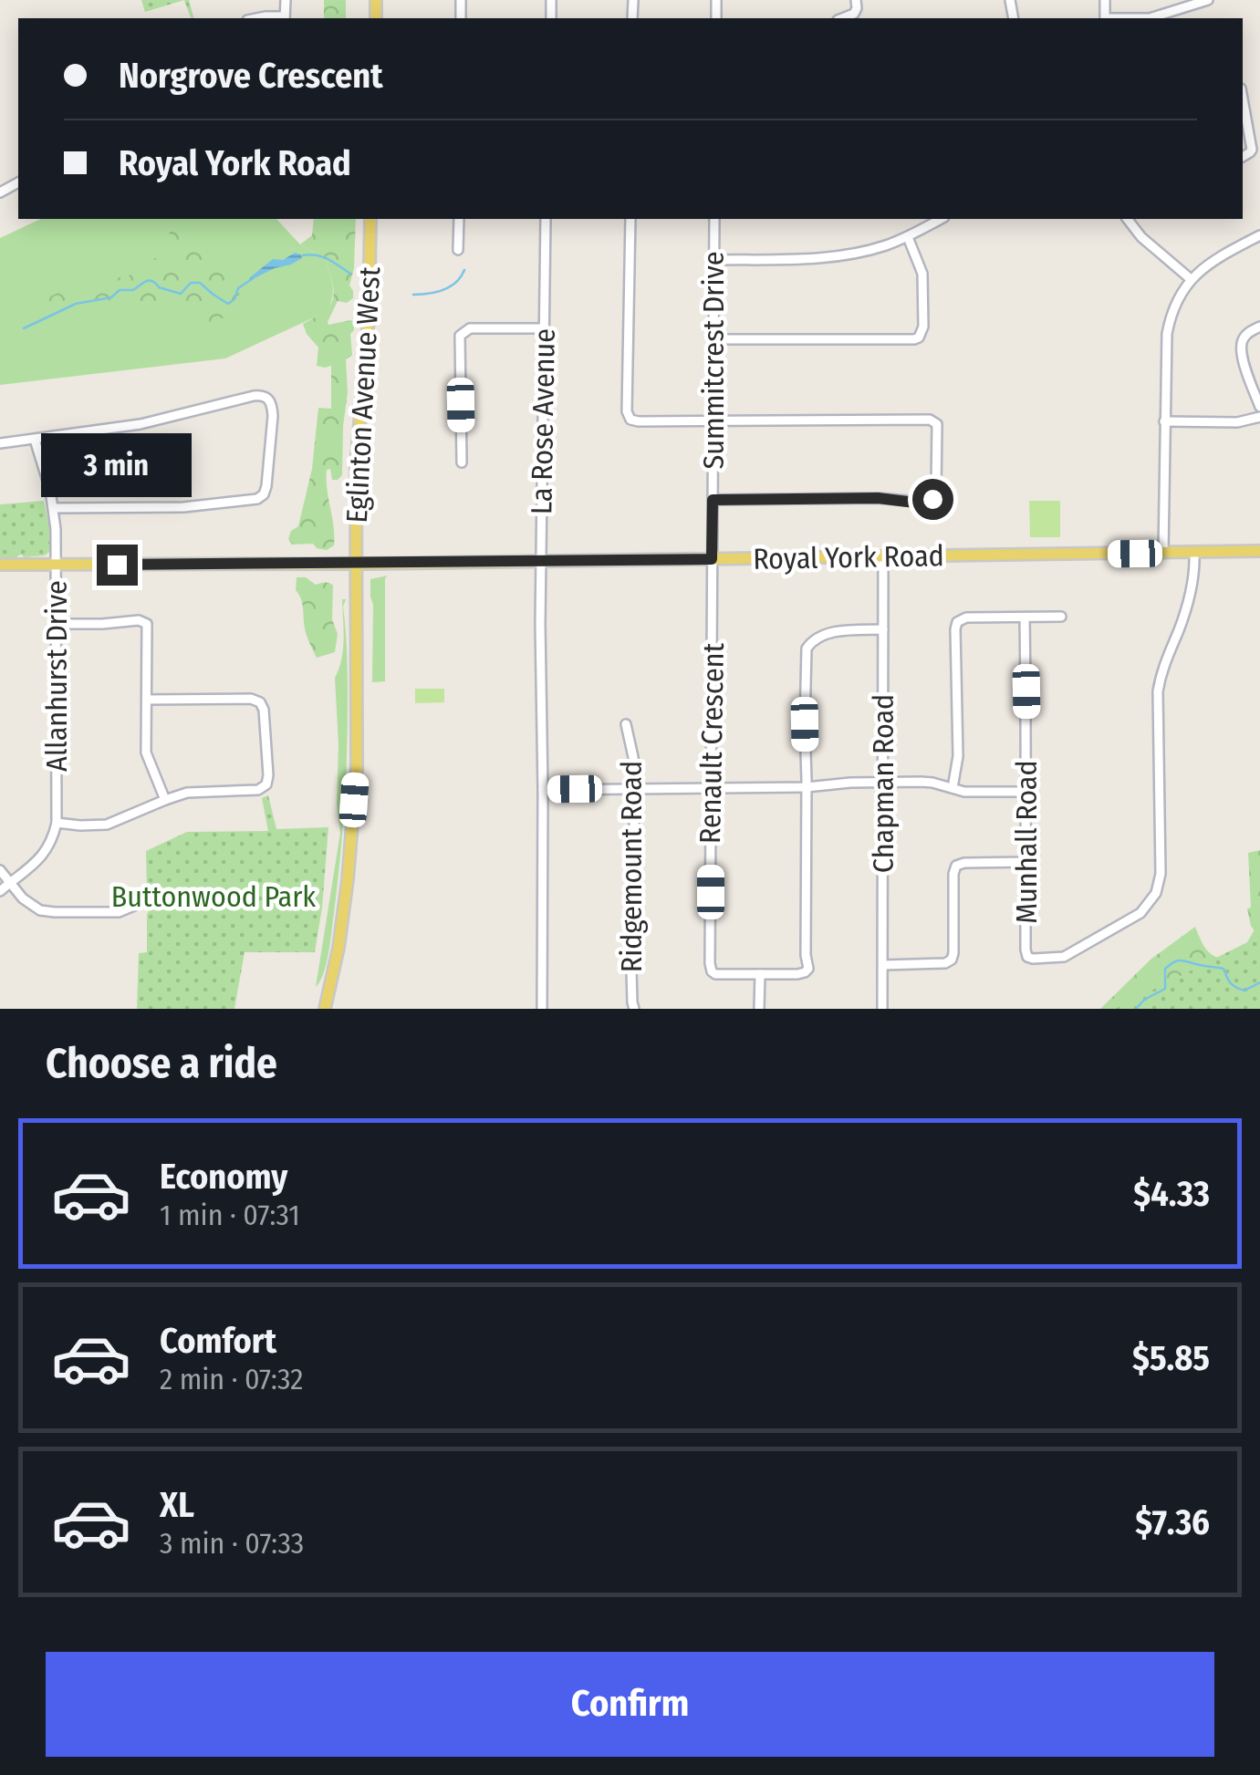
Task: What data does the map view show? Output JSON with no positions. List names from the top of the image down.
{
  "streets": {
    "main road": ["Eglinton Avenue West", "Royal York Road"],
    "street": [
      "Summitcrest Drive",
      "La Rose Avenue",
      "Allanhurst Drive",
      "Renault Crescent",
      "Chapman Road",
      "Munhall Road",
      "Ridgemount Road"
    ]
  },
  "crossings": [
    ["Summitcrest Drive", "Royal York Road"],
    ["Summitcrest Drive", "Renault Crescent"],
    ["Eglinton Avenue West", "Royal York Road"],
    ["La Rose Avenue", "Royal York Road"],
    ["Royal York Road", "Allanhurst Drive"],
    ["Royal York Road", "Renault Crescent"],
    ["Royal York Road", "Chapman Road"],
    ["Royal York Road", "Munhall Road"],
    ["Renault Crescent", "Chapman Road"]
  ],
  "parks": ["Buttonwood Park"],
  "page": {
    "banner": ["Norgrove Crescent", "Royal York Road"],
    "bubble": "3 min",
    "heading": "Choose a ride",
    "list": [
      {
        "name": "Economy",
        "note": "1 min · 07:31",
        "value": "$4.33"
      },
      {
        "name": "Comfort",
        "note": "2 min · 07:32",
        "value": "$5.85"
      },
      {
        "name": "XL",
        "note": "3 min · 07:33",
        "value": "$7.36"
      }
    ],
    "buttons": "Confirm"
  }
}
